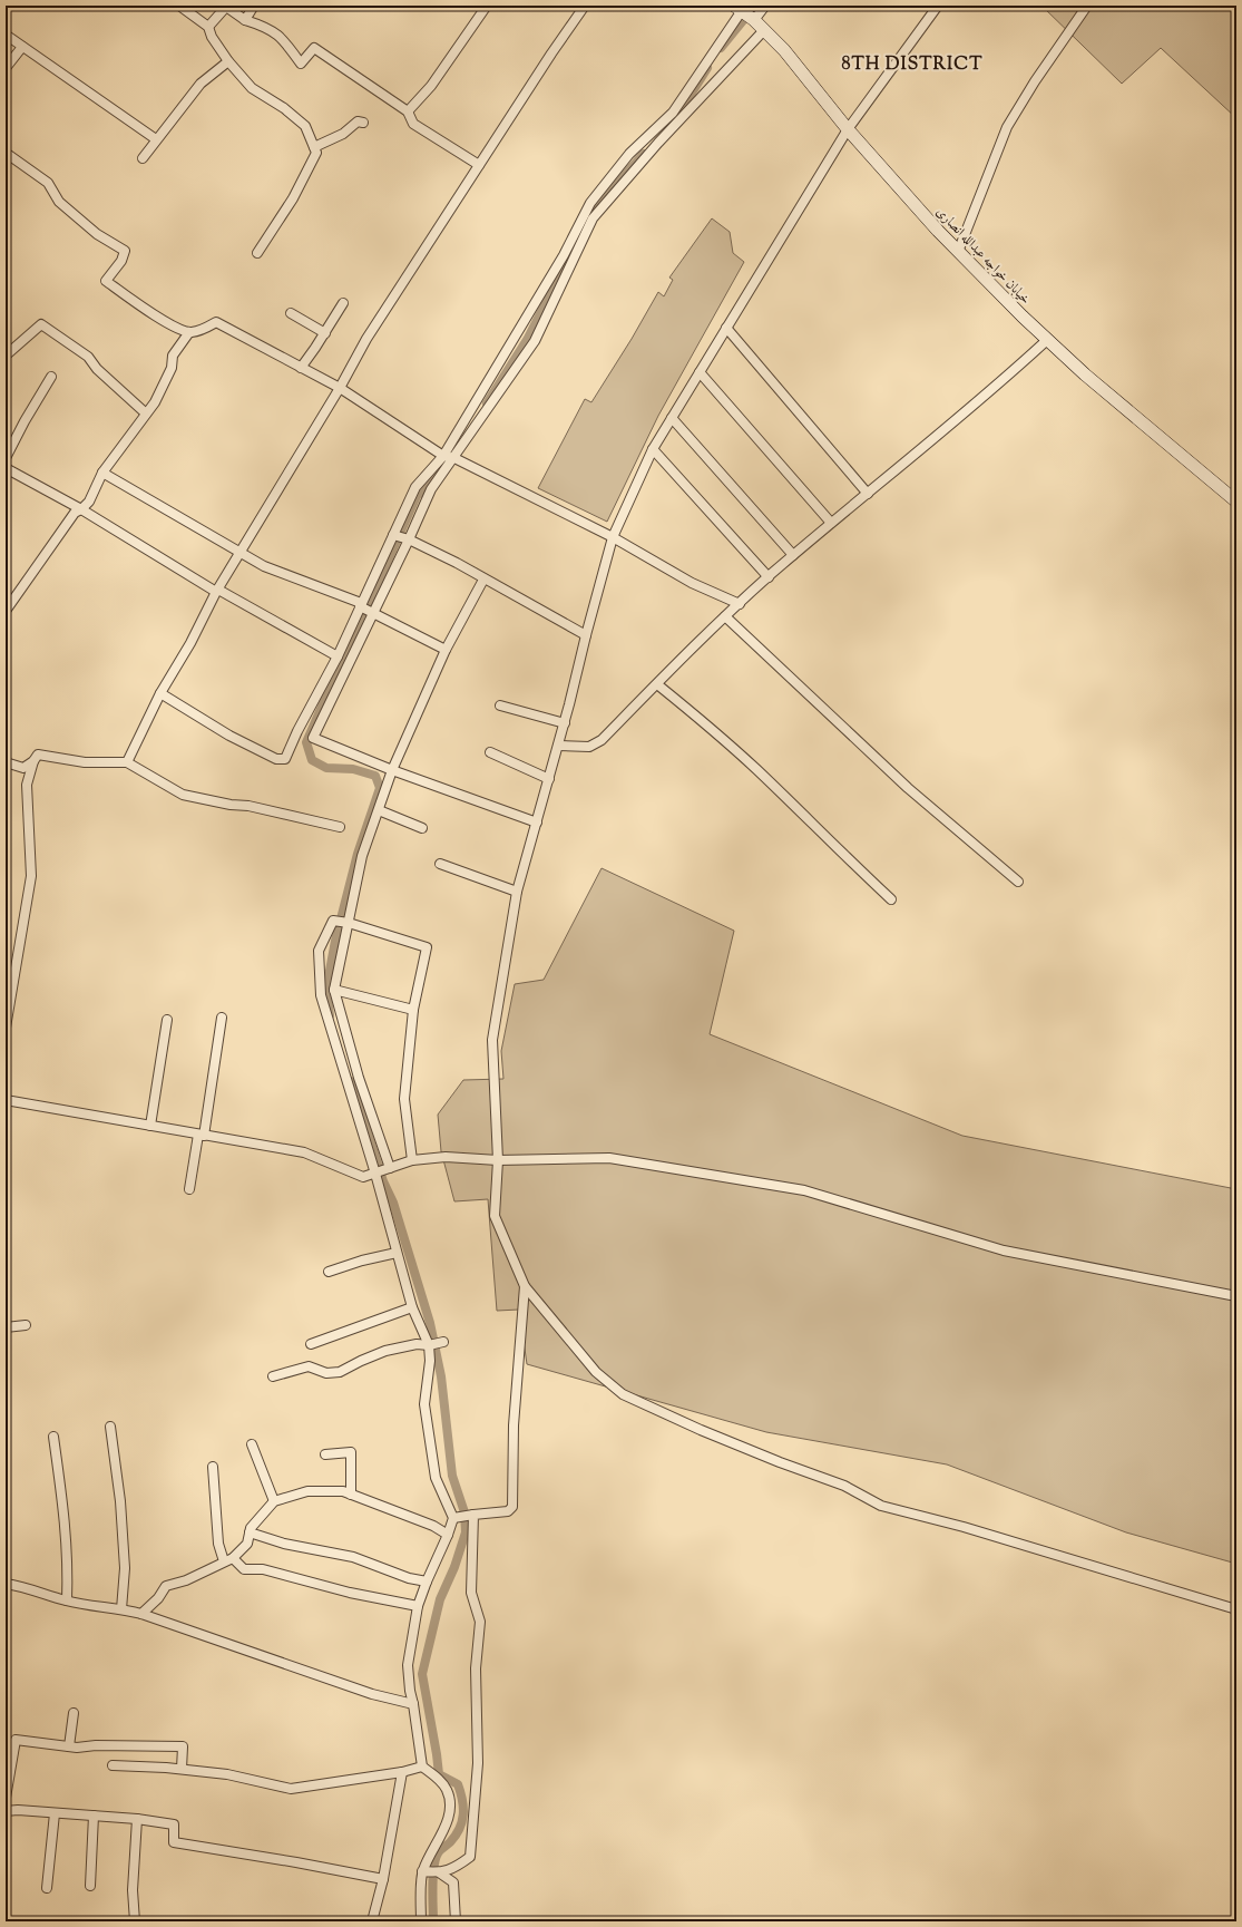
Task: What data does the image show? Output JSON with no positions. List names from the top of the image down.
{
  "streets": {
    "street": ["خیابان خواجه عبدالله انصاری"]
  },
  "districts": ["8TH DISTRICT"]
}
